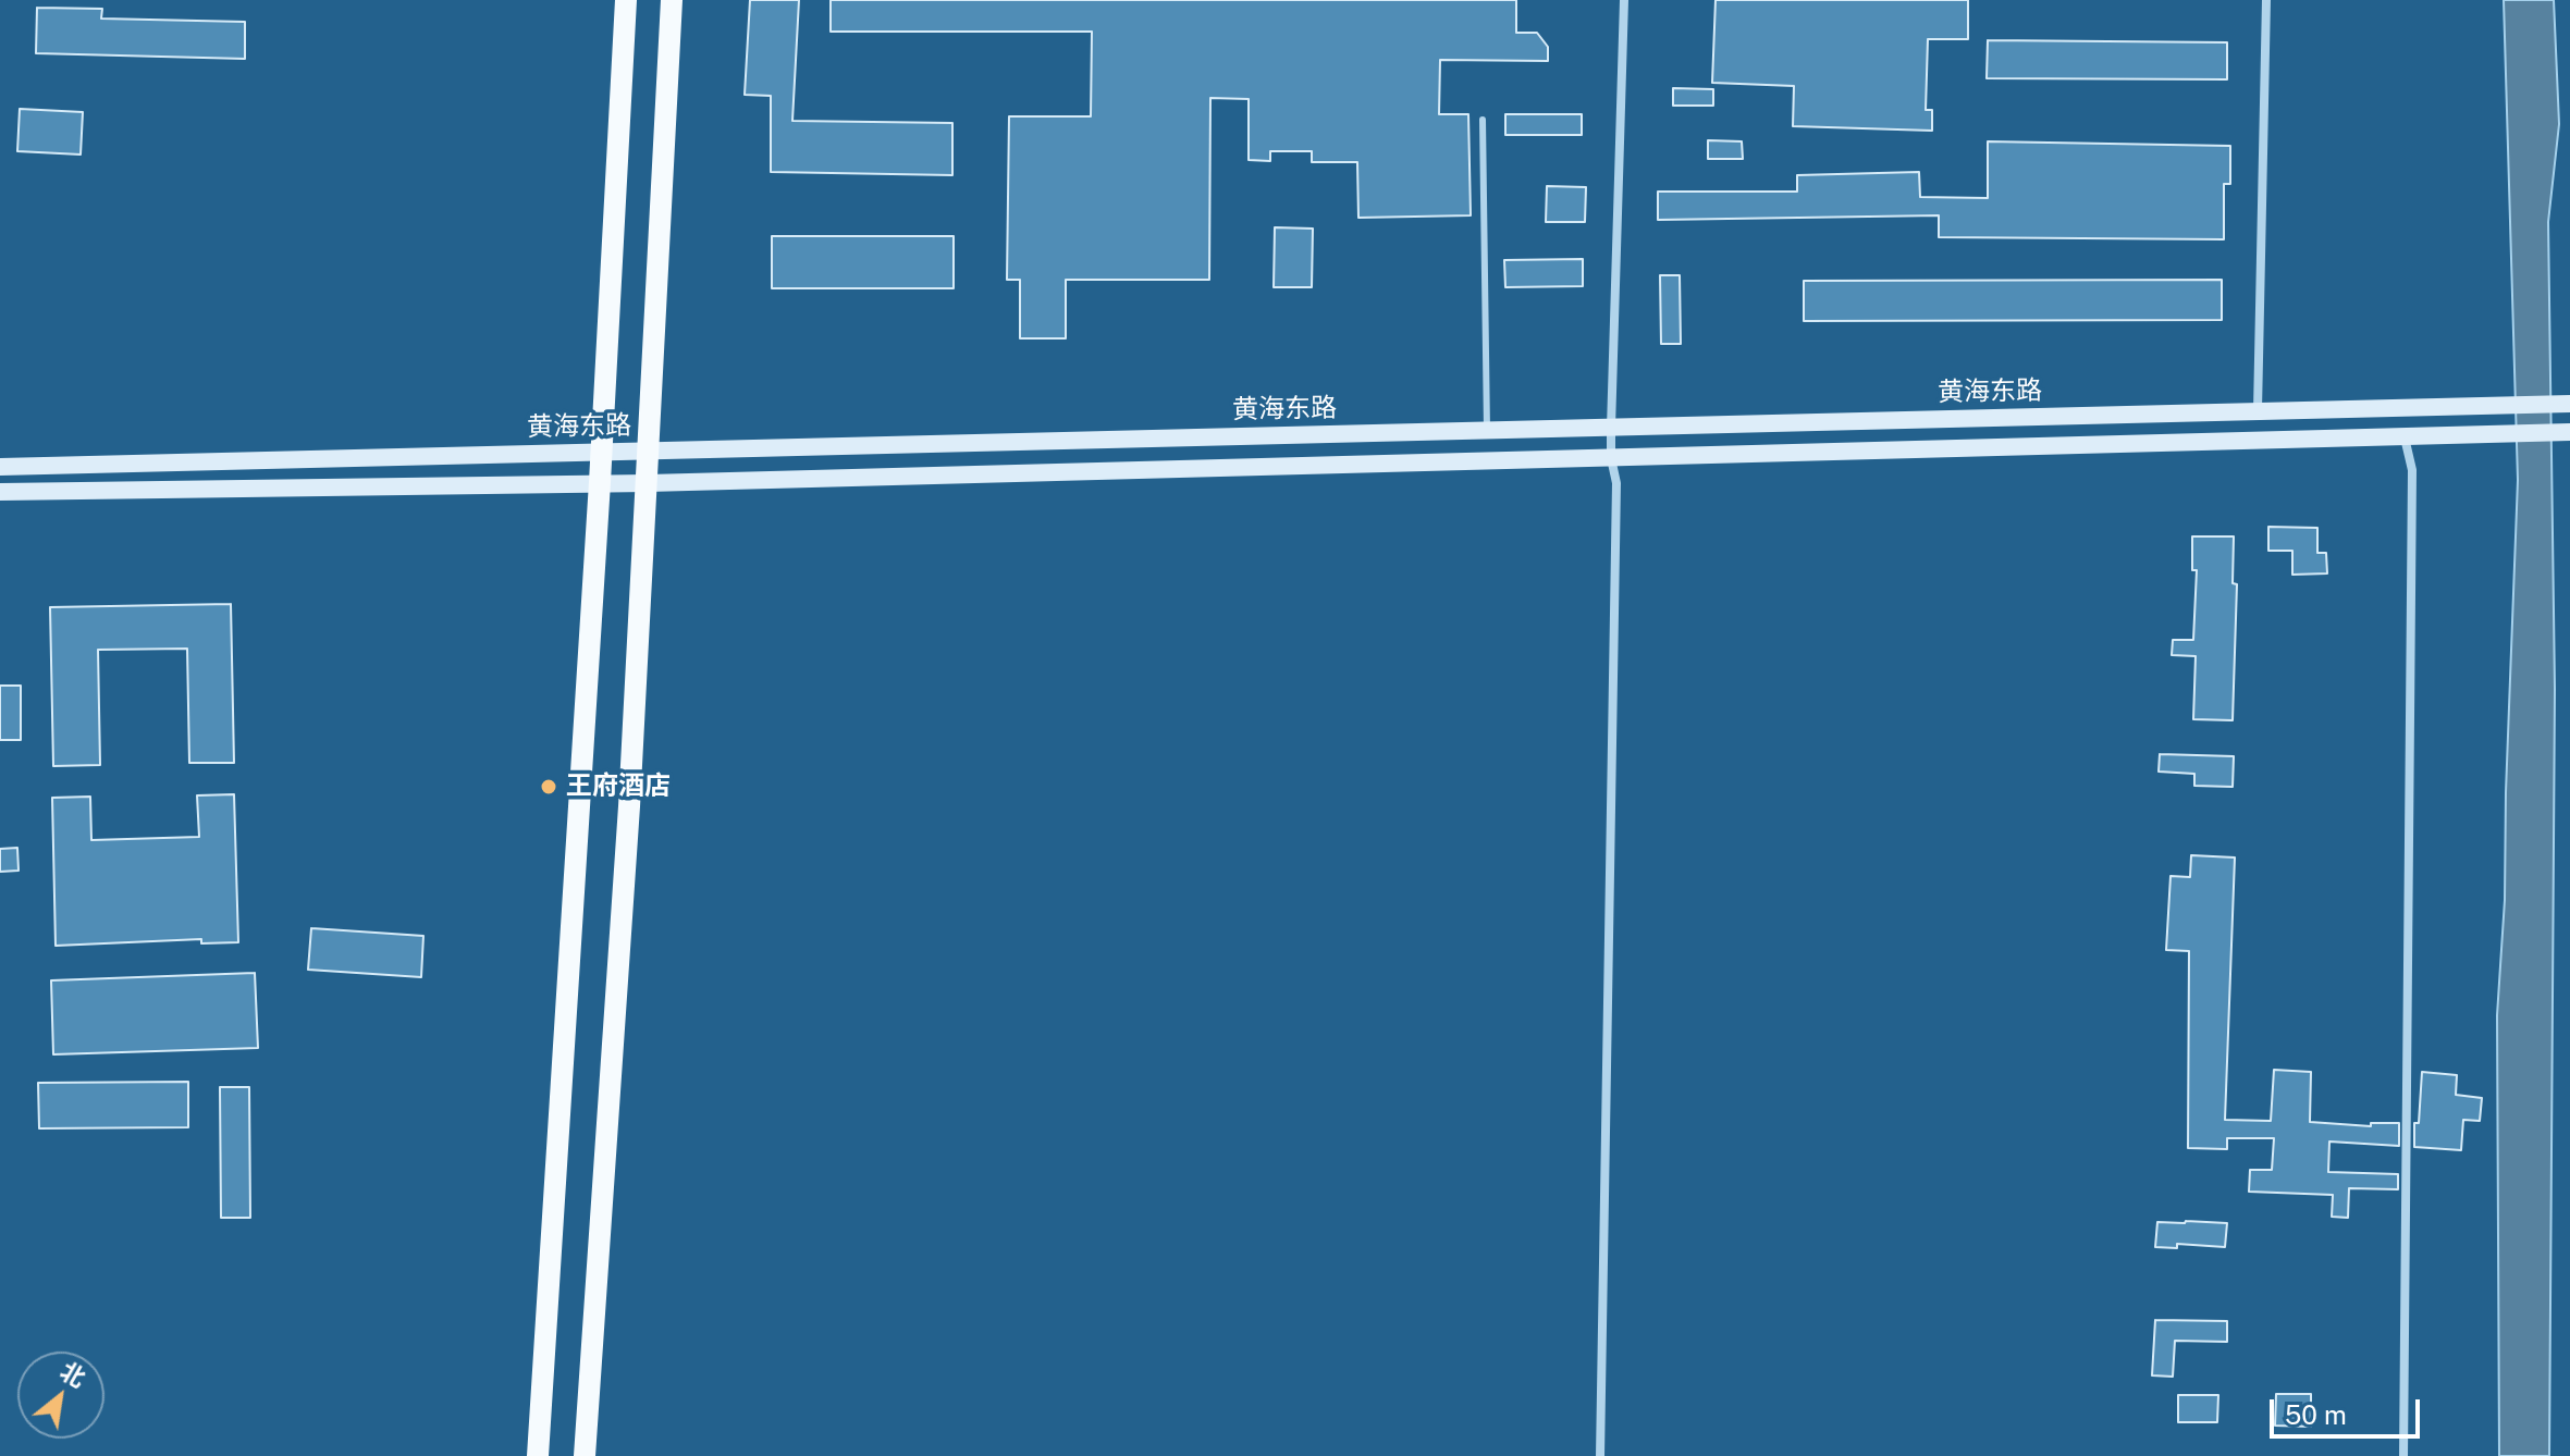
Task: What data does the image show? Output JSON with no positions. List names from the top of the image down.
{
  "streets": {
    "street": ["黄海东路"]
  },
  "places": ["王府酒店"],
  "scale_bar": "50 m",
  "north": "top right"
}
